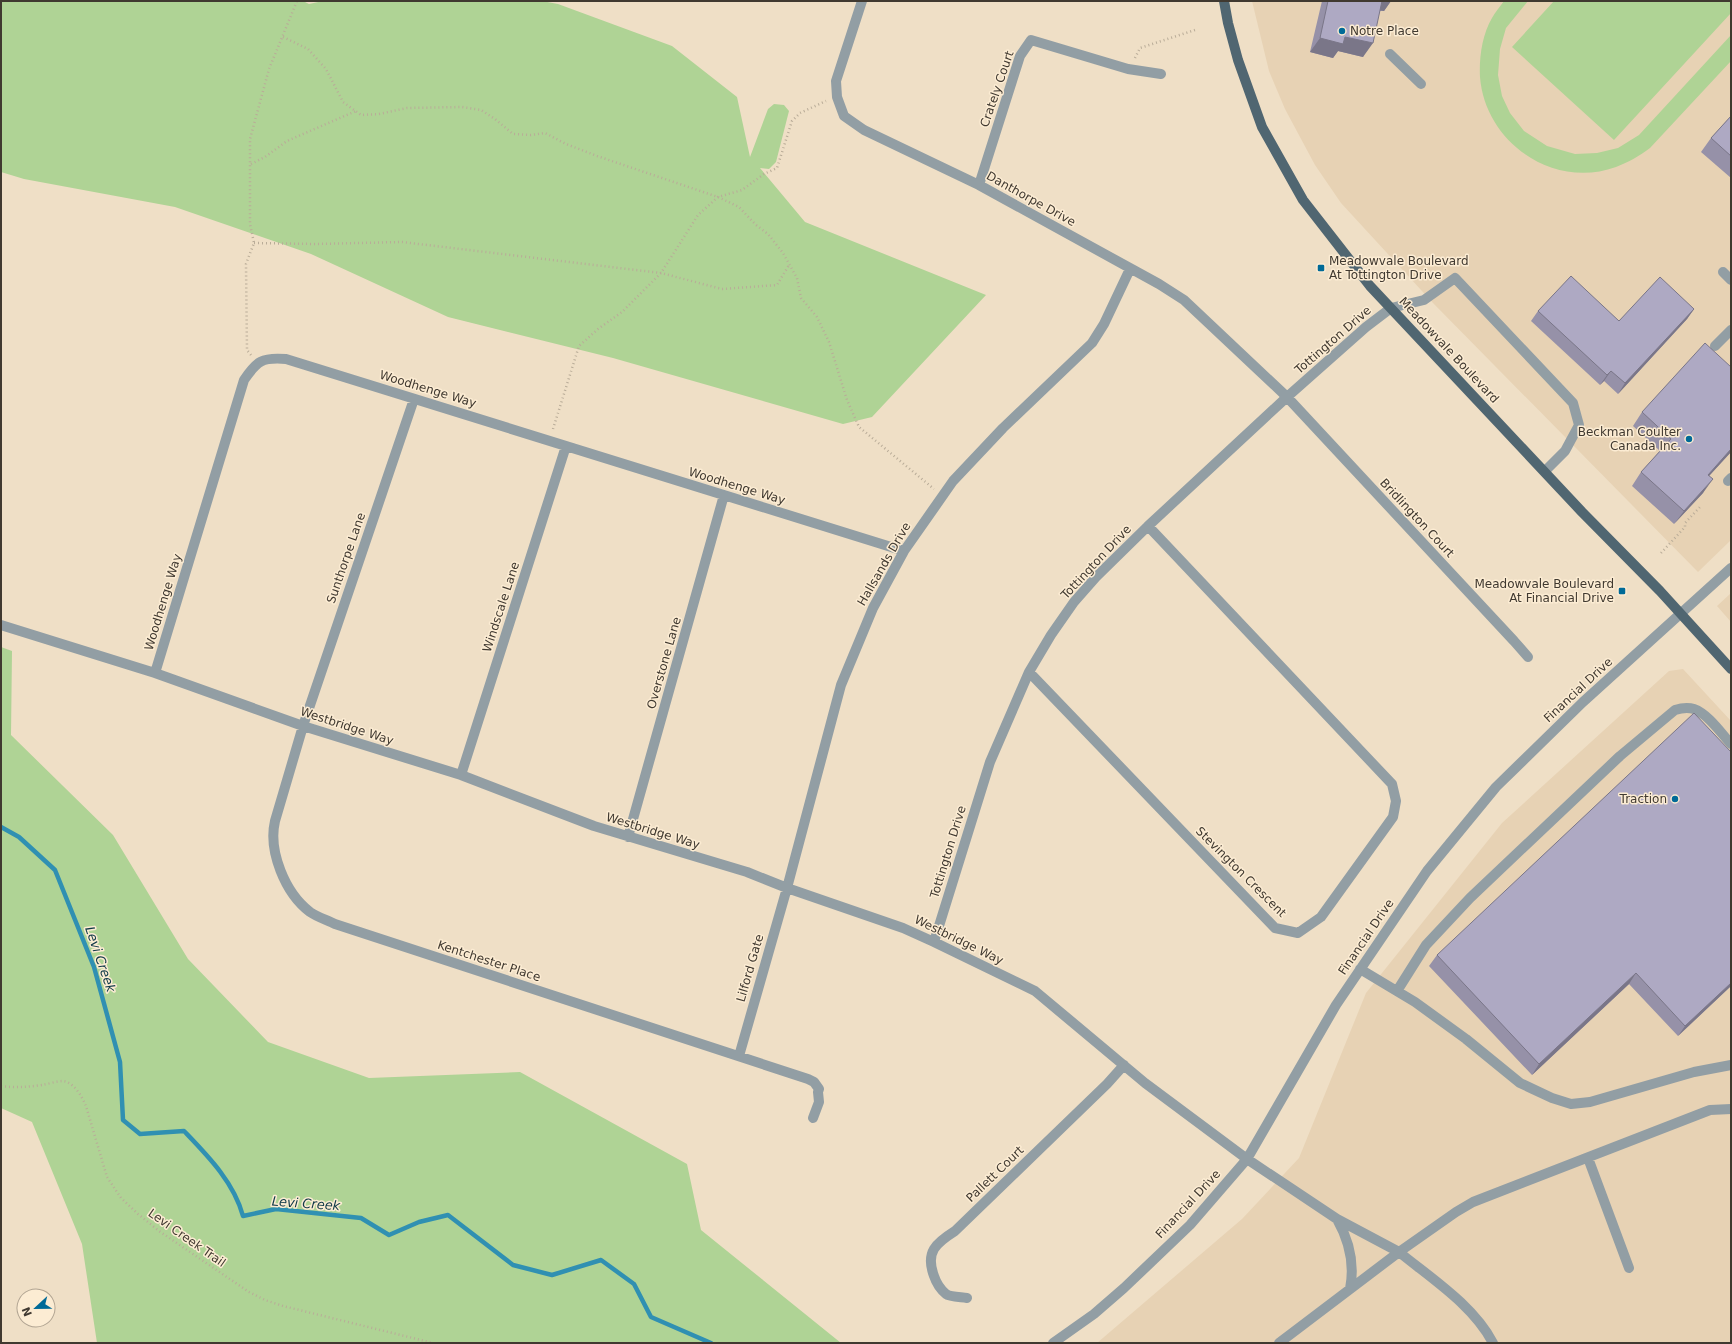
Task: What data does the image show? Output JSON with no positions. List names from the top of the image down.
{
  "streets": {
    "main road": ["Meadowvale Boulevard"],
    "street": [
      "Crately Court",
      "Danthorpe Drive",
      "Tottington Drive",
      "Woodhenge Way",
      "Bridlington Court",
      "Sunthorpe Lane",
      "Hallsands Drive",
      "Windscale Lane",
      "Overstone Lane",
      "Financial Drive",
      "Westbridge Way",
      "Stevington Crescent",
      "Kentchester Place",
      "Lilford Gate",
      "Pallett Court"
    ],
    "path": ["Levi Creek Trail"]
  },
  "crossings": [
    ["Crately Court", "Danthorpe Drive"],
    ["Danthorpe Drive", "Tottington Drive"],
    ["Danthorpe Drive", "Bridlington Court"],
    ["Danthorpe Drive", "Hallsands Drive"],
    ["Tottington Drive", "Meadowvale Boulevard"],
    ["Tottington Drive", "Bridlington Court"],
    ["Tottington Drive", "Westbridge Way"],
    ["Tottington Drive", "Stevington Crescent"],
    ["Meadowvale Boulevard", "Financial Drive"],
    ["Woodhenge Way", "Sunthorpe Lane"],
    ["Woodhenge Way", "Hallsands Drive"],
    ["Woodhenge Way", "Windscale Lane"],
    ["Woodhenge Way", "Overstone Lane"],
    ["Woodhenge Way", "Westbridge Way"],
    ["Sunthorpe Lane", "Westbridge Way"],
    ["Sunthorpe Lane", "Kentchester Place"],
    ["Hallsands Drive", "Westbridge Way"],
    ["Hallsands Drive", "Lilford Gate"],
    ["Windscale Lane", "Westbridge Way"],
    ["Overstone Lane", "Westbridge Way"],
    ["Financial Drive", "Westbridge Way"],
    ["Westbridge Way", "Kentchester Place"],
    ["Westbridge Way", "Lilford Gate"],
    ["Westbridge Way", "Pallett Court"],
    ["Kentchester Place", "Lilford Gate"]
  ],
  "water": ["Levi Creek"],
  "places": {
    "other": ["Notre Place", "Beckman Coulter Canada Inc.", "Traction"],
    "transit": ["Meadowvale Boulevard At Tottington Drive", "Meadowvale Boulevard At Financial Drive"]
  },
  "north": "left"
}
